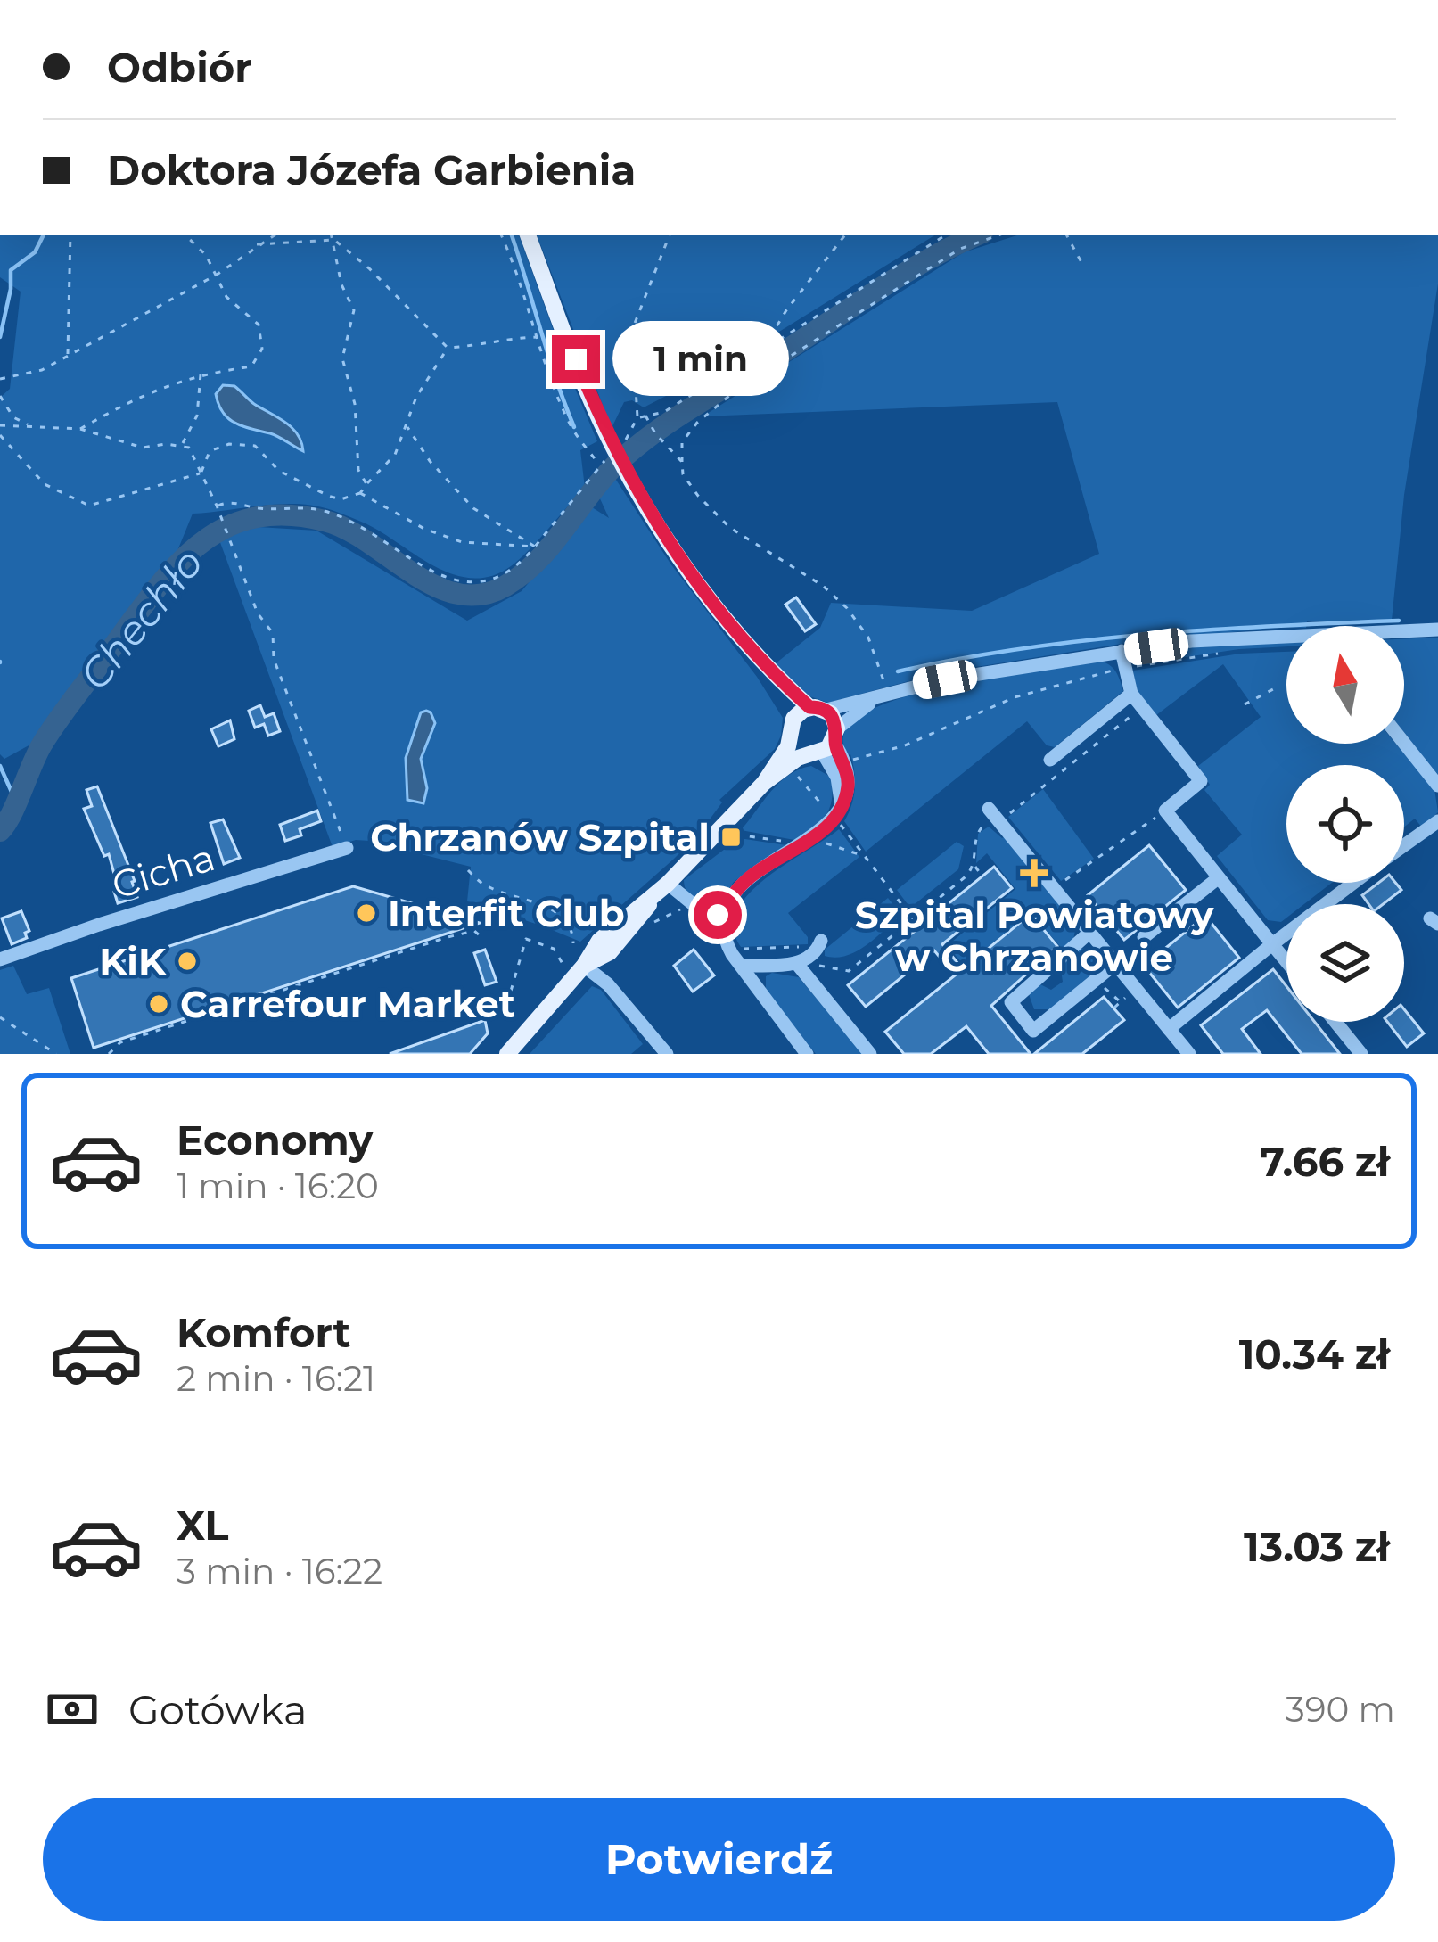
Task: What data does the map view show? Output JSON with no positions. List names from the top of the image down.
{
  "streets": {
    "street": ["Cicha"]
  },
  "water": ["Chechło"],
  "places": {
    "transit": ["Chrzanów Szpital"],
    "health": ["Szpital Powiatowy w Chrzanowie"],
    "other": ["Interfit Club", "KiK", "Carrefour Market"]
  },
  "north": "top",
  "page": {
    "banner": ["Odbiór", "Doktora Józefa Garbienia"],
    "bubble": "1 min",
    "list": [
      {
        "name": "Economy",
        "note": "1 min · 16:20",
        "value": "7.66 zł"
      },
      {
        "name": "Komfort",
        "note": "2 min · 16:21",
        "value": "10.34 zł"
      },
      {
        "name": "XL",
        "note": "3 min · 16:22",
        "value": "13.03 zł"
      }
    ],
    "pay": ["Gotówka", "390 m"],
    "buttons": "Potwierdź"
  }
}
